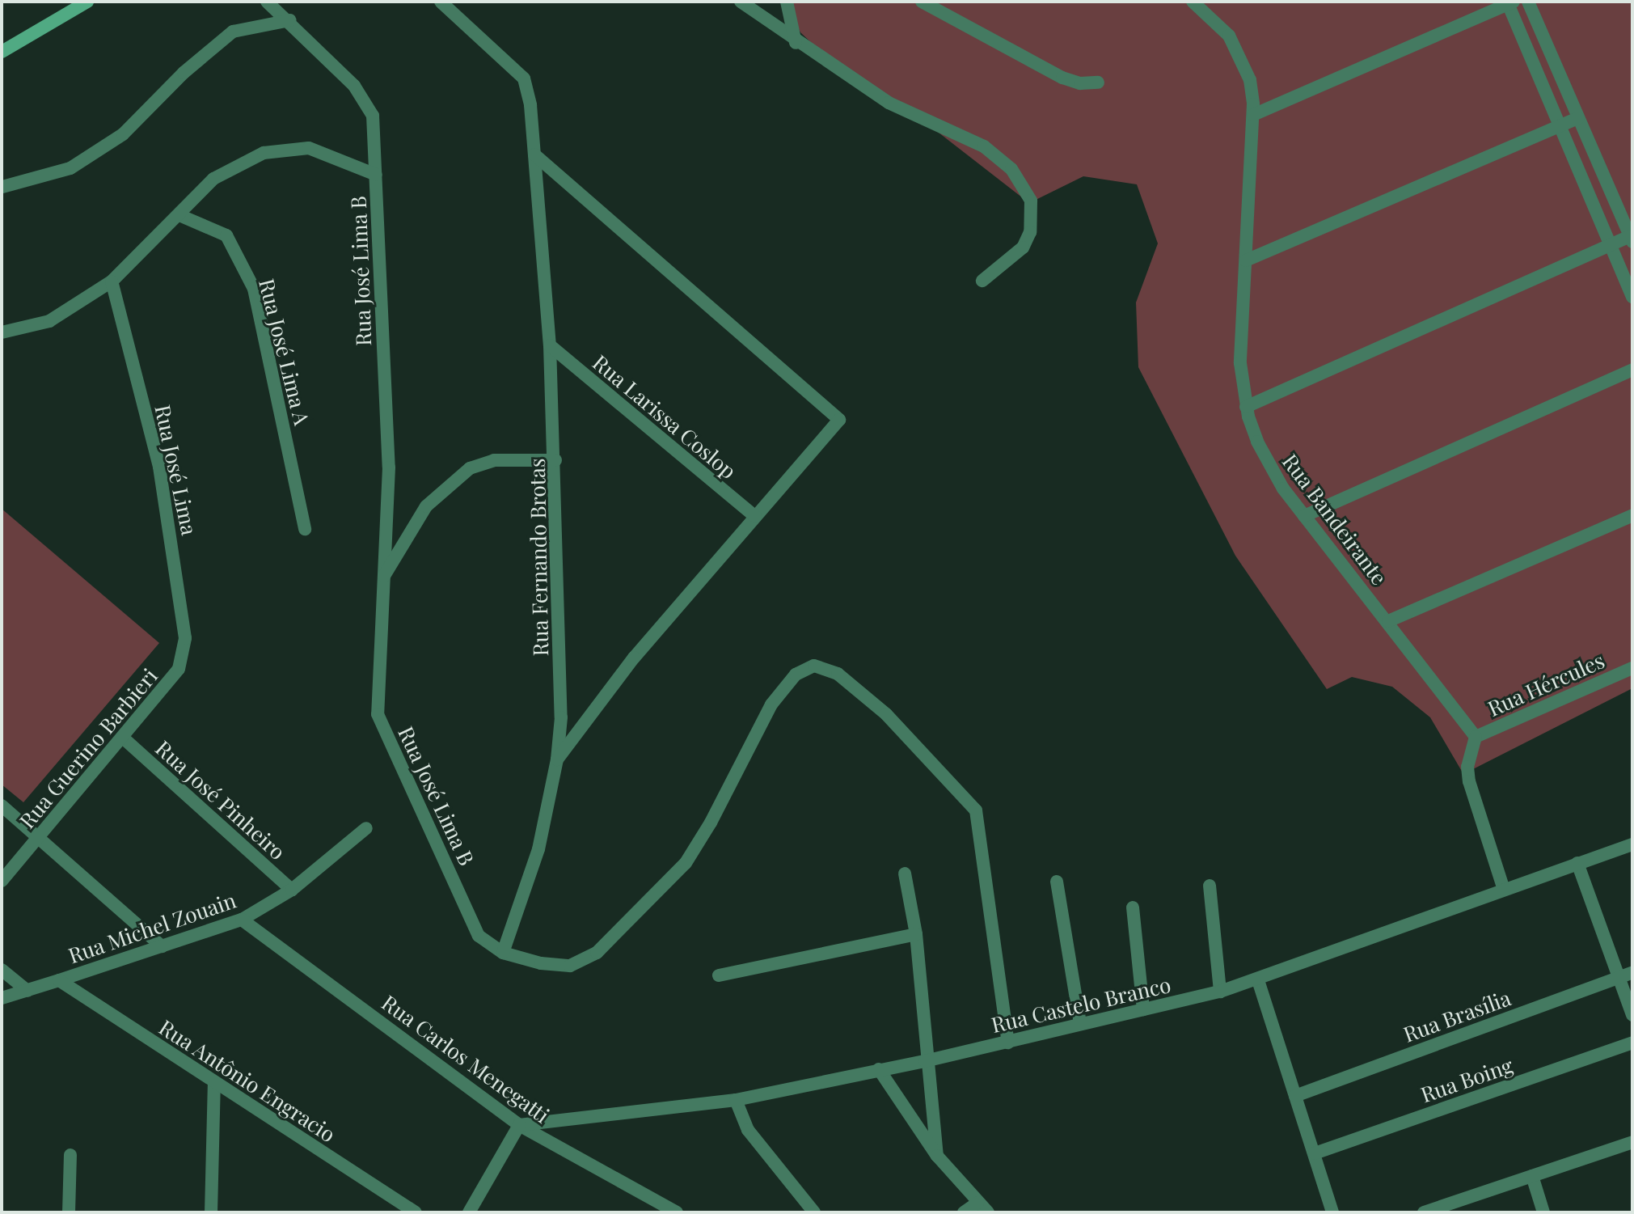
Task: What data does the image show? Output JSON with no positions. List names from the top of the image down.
{
  "streets": {
    "street": [
      "Rua José Lima B",
      "Rua José Lima A",
      "Rua Larissa Coslop",
      "Rua José Lima",
      "Rua Bandeirante",
      "Rua Fernando Brotas",
      "Rua Hércules",
      "Rua Guerino Barbieri",
      "Rua José Pinheiro",
      "Rua Michel Zouain",
      "Rua Castelo Branco",
      "Rua Brasília",
      "Rua Carlos Menegatti",
      "Rua Boing",
      "Rua Antônio Engracio"
    ]
  },
  "crossings": [
    ["Rua José Lima B", "Rua Fernando Brotas"],
    ["Rua José Lima B", "Rua Castelo Branco"],
    ["Rua Larissa Coslop", "Rua Fernando Brotas"],
    ["Rua José Lima", "Rua Guerino Barbieri"],
    ["Rua Bandeirante", "Rua Hércules"],
    ["Rua Guerino Barbieri", "Rua José Pinheiro"],
    ["Rua José Pinheiro", "Rua Michel Zouain"],
    ["Rua Michel Zouain", "Rua Carlos Menegatti"],
    ["Rua Michel Zouain", "Rua Antônio Engracio"],
    ["Rua Castelo Branco", "Rua Carlos Menegatti"]
  ]
}
